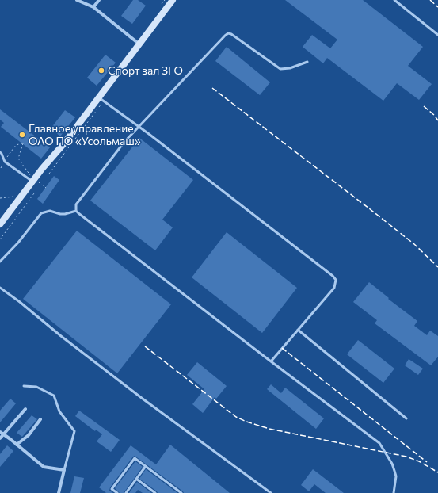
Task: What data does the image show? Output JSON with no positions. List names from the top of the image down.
{
  "places": ["Спорт зал ЗГО", "Главное управление ОАО ПО «Усольмаш»"]
}
